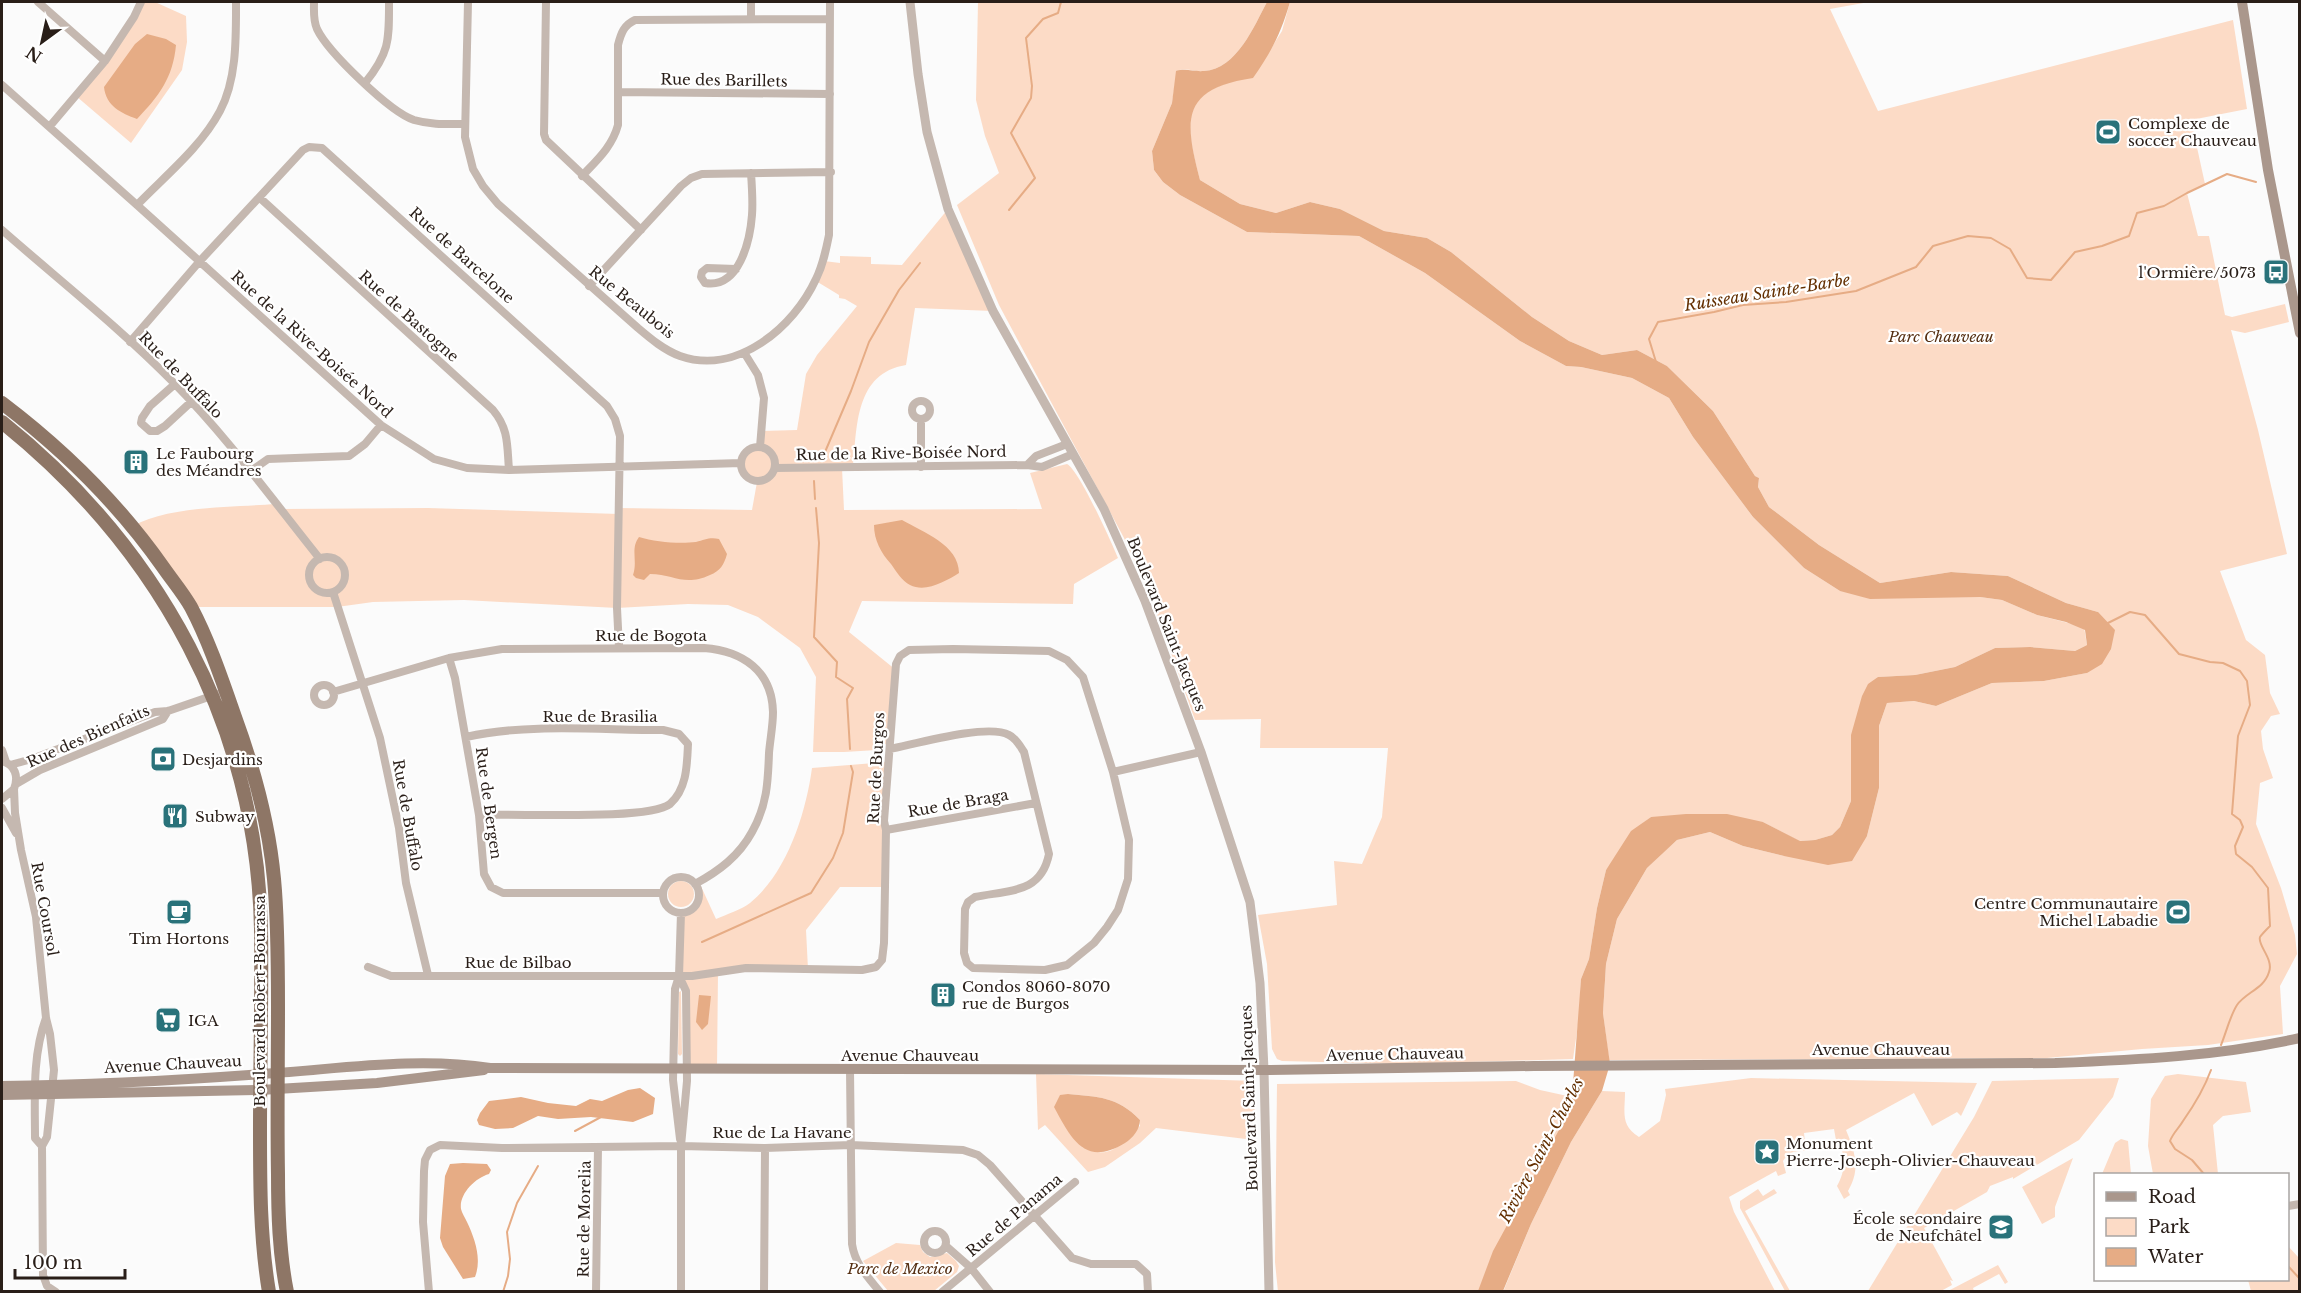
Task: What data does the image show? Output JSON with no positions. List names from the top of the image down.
{
  "streets": {
    "highway": ["Boulevard Robert-Bourassa"],
    "main road": ["Avenue Chauveau"],
    "street": [
      "Rue des Barillets",
      "Rue de Barcelone",
      "Rue Beaubois",
      "Rue de Bastogne",
      "Rue de la Rive-Boisée Nord",
      "Rue de Buffalo",
      "Boulevard Saint-Jacques",
      "Rue de Bogota",
      "Rue de Brasilia",
      "Rue des Bienfaits",
      "Rue de Burgos",
      "Rue de Bergen",
      "Rue de Braga",
      "Rue Coursol",
      "Rue de Bilbao",
      "Rue de La Havane",
      "Rue de Panama",
      "Rue de Morelia"
    ]
  },
  "crossings": [
    ["Rue des Barillets", "Rue Beaubois"],
    ["Rue de Barcelone", "Rue de Bastogne"],
    ["Rue de Barcelone", "Rue de la Rive-Boisée Nord"],
    ["Rue de Barcelone", "Rue de Buffalo"],
    ["Rue de Barcelone", "Rue de Bogota"],
    ["Rue de Bastogne", "Rue de la Rive-Boisée Nord"],
    ["Rue de la Rive-Boisée Nord", "Boulevard Saint-Jacques"],
    ["Rue de Buffalo", "Rue de Bogota"],
    ["Rue de Buffalo", "Rue de Bilbao"],
    ["Boulevard Saint-Jacques", "Avenue Chauveau"],
    ["Rue de Bogota", "Rue de Bergen"],
    ["Rue de Brasilia", "Rue de Bergen"],
    ["Rue des Bienfaits", "Rue Coursol"],
    ["Rue des Bienfaits", "Boulevard Robert-Bourassa"],
    ["Rue de Burgos", "Rue de Braga"],
    ["Rue de Burgos", "Rue de Bilbao"],
    ["Rue Coursol", "Avenue Chauveau"],
    ["Boulevard Robert-Bourassa", "Avenue Chauveau"],
    ["Rue de La Havane", "Rue de Panama"],
    ["Rue de La Havane", "Rue de Morelia"]
  ],
  "water": ["Ruisseau Sainte-Barbe", "Rivière Saint-Charles"],
  "parks": ["Parc Chauveau", "Parc de Mexico"],
  "places": {
    "sports": ["Complexe de soccer Chauveau", "Centre Communautaire Michel Labadie"],
    "bus stop": ["l'Ormière/5073"],
    "building": ["Le Faubourg des Méandres", "Condos 8060-8070 rue de Burgos"],
    "bank": ["Desjardins"],
    "restaurant": ["Subway"],
    "cafe": ["Tim Hortons"],
    "supermarket": ["IGA"],
    "place": ["Monument Pierre-Joseph-Olivier-Chauveau"],
    "school or university": ["École secondaire de Neufchâtel"]
  },
  "legend": ["Road", "Park", "Water"],
  "scale_bar": "100 m",
  "north": "bottom left"
}
